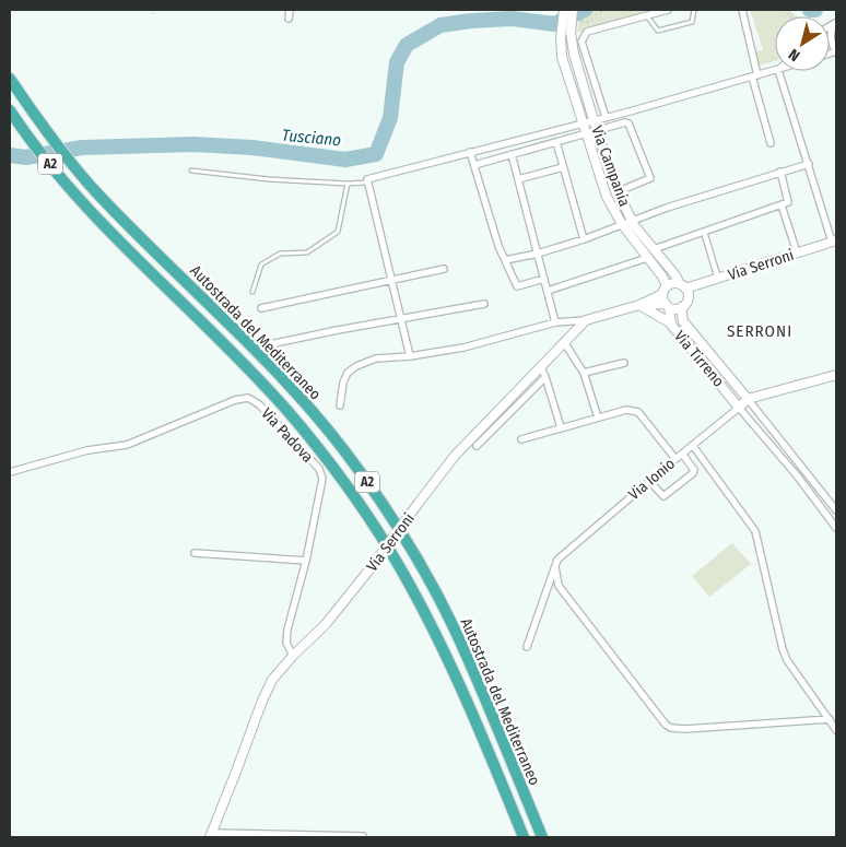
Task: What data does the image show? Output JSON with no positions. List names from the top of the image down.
{
  "streets": {
    "highway": ["A2", "Autostrada del Mediterraneo"],
    "street": [
      "Via Campania",
      "Via Serroni",
      "Via Tirreno",
      "Via Padova",
      "Via Ionio"
    ]
  },
  "crossings": [
    ["Via Campania", "Via Serroni"],
    ["Via Campania", "Via Tirreno"],
    ["Via Serroni", "Via Tirreno"],
    ["Via Serroni", "Via Padova"],
    ["Via Tirreno", "Via Ionio"]
  ],
  "districts": ["SERRONI"],
  "water": ["Tusciano"],
  "north": "bottom left"
}
